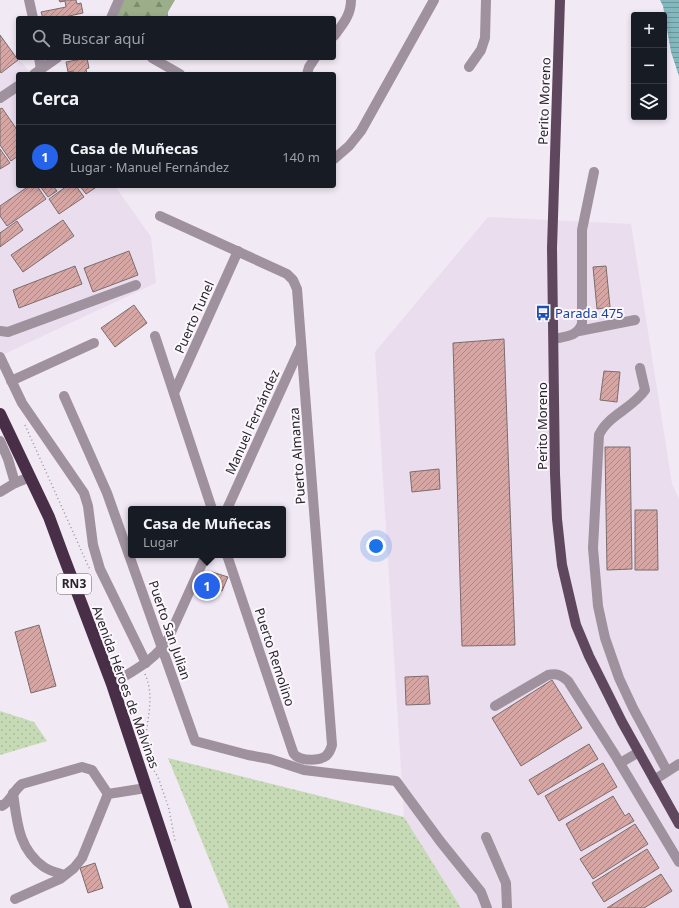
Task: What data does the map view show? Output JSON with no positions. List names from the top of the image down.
{
  "streets": {
    "highway": ["RN3", "Avenida Héroes de Malvinas"],
    "main road": ["Perito Moreno"],
    "street": [
      "Puerto Tunel",
      "Manuel Fernández",
      "Puerto Almanza",
      "Puerto San Julian",
      "Puerto Remolino"
    ]
  },
  "crossings": [
    ["Puerto Tunel", "Puerto Almanza"],
    ["Manuel Fernández", "Puerto Almanza"],
    ["Puerto Almanza", "Puerto San Julian"],
    ["Puerto Almanza", "Puerto Remolino"],
    ["Puerto San Julian", "Puerto Remolino"]
  ],
  "places": {
    "bus stop": ["Parada 475"]
  },
  "page": {
    "map_buttons": ["+", "−"],
    "search": "Buscar aquí",
    "heading": "Cerca",
    "list": [
      {
        "mark": "1",
        "name": "Casa de Muñecas",
        "note": "Lugar · Manuel Fernández",
        "value": "140 m"
      }
    ],
    "popup": ["Casa de Muñecas", "Lugar"],
    "pins": "1"
  }
}
